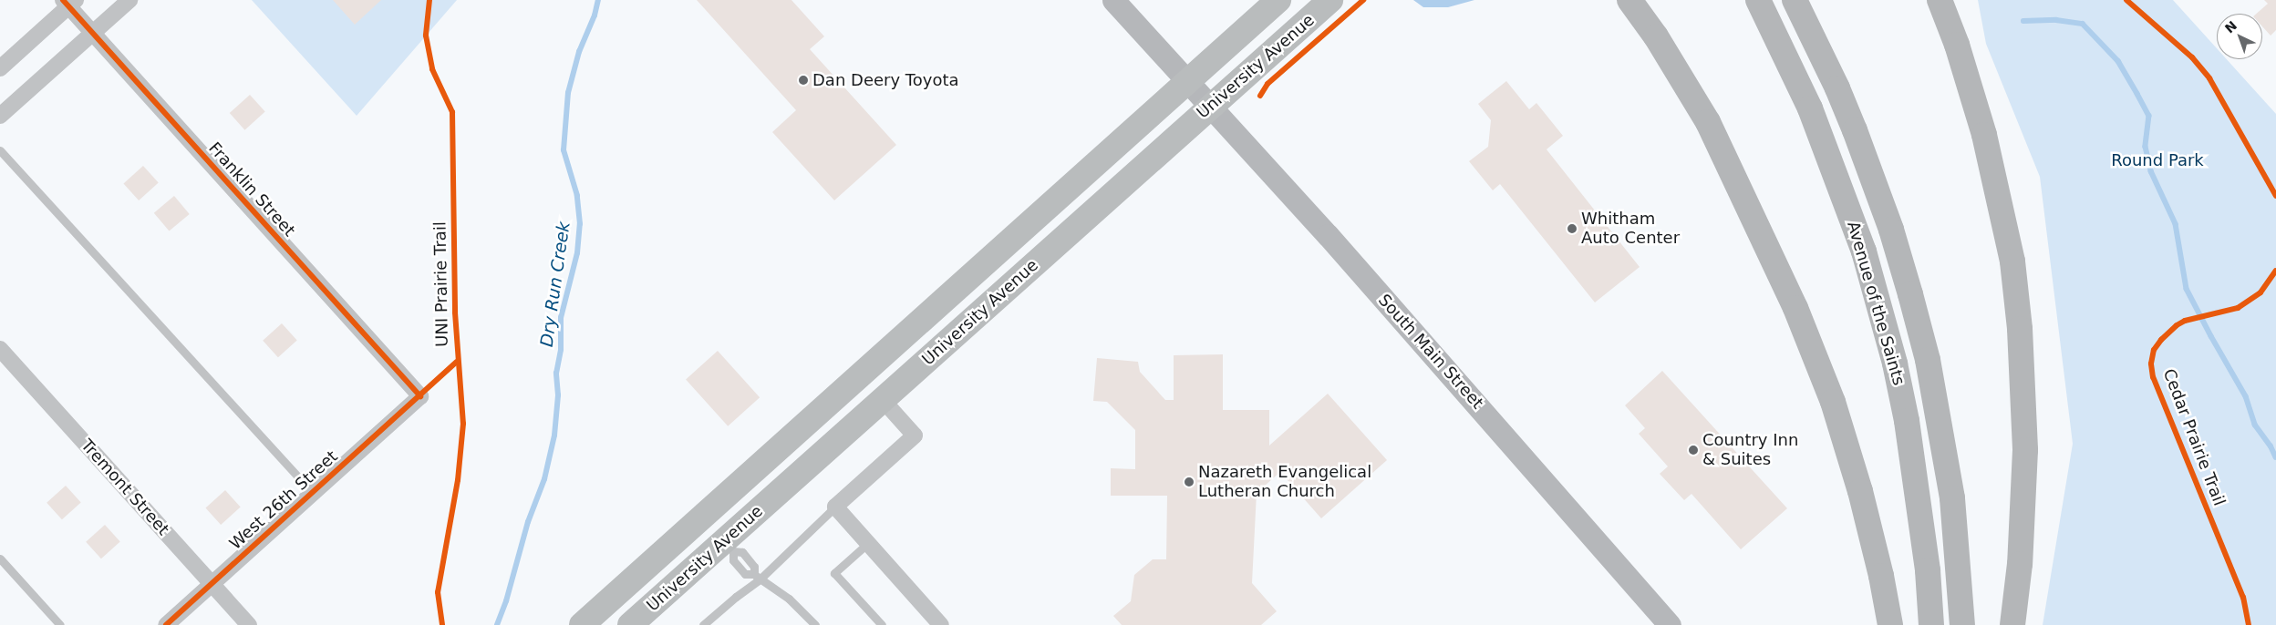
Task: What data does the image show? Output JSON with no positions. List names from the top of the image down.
{
  "streets": {
    "highway": ["Avenue of the Saints"],
    "main road": ["University Avenue"],
    "street": [
      "Franklin Street",
      "South Main Street",
      "Tremont Street",
      "West 26th Street"
    ],
    "cycle path": ["UNI Prairie Trail", "Cedar Prairie Trail"]
  },
  "crossings": [
    ["University Avenue", "South Main Street"],
    ["Franklin Street", "West 26th Street"],
    ["Tremont Street", "West 26th Street"]
  ],
  "water": ["Dry Run Creek"],
  "parks": ["Round Park"],
  "places": [
    "Dan Deery Toyota",
    "Whitham Auto Center",
    "Country Inn & Suites",
    "Nazareth Evangelical Lutheran Church"
  ],
  "north": "top left"
}
